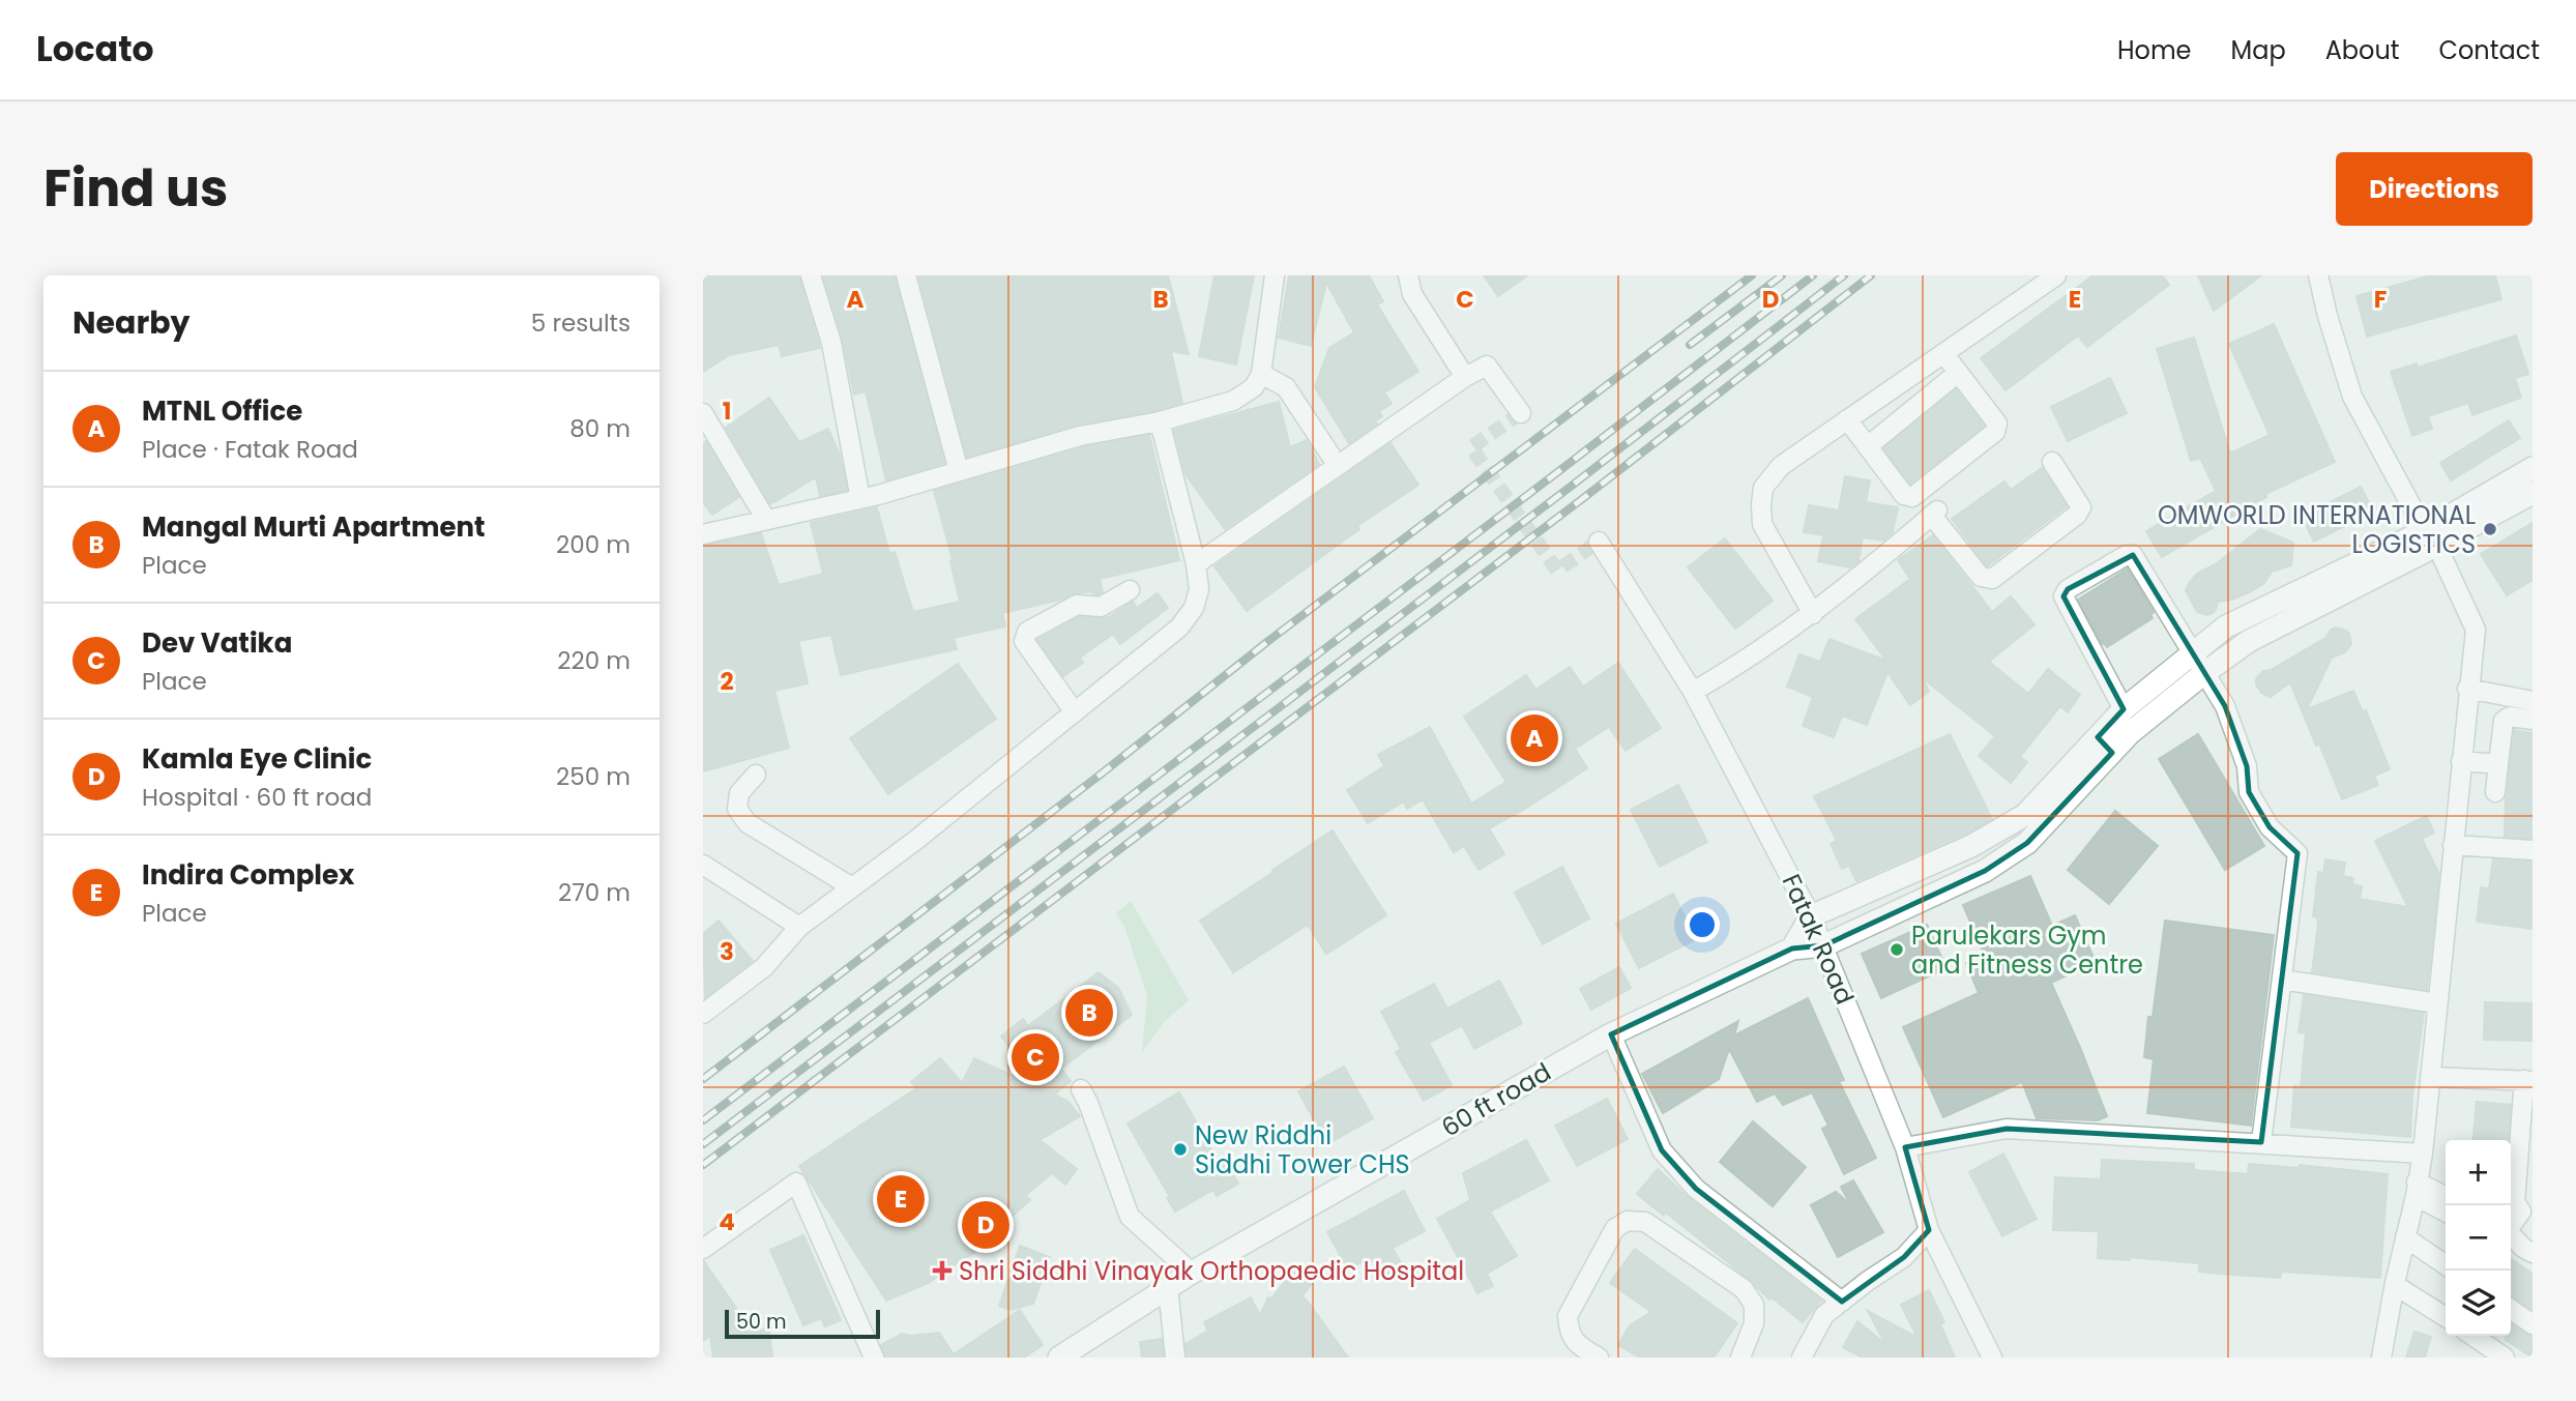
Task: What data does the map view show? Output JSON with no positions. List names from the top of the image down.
{
  "streets": {
    "street": ["Fatak Road", "60 ft road"]
  },
  "places": {
    "other": ["OMWORLD INTERNATIONAL LOGISTICS", "Parulekars Gym and Fitness Centre", "New Riddhi Siddhi Tower CHS"],
    "health": ["Shri Siddhi Vinayak Orthopaedic Hospital"]
  },
  "scale_bar": "50 m",
  "page": {
    "header": "Locato",
    "nav": [
      "Home",
      "Map",
      "About",
      "Contact"
    ],
    "title": "Find us",
    "buttons": "Directions",
    "heading": ["Nearby", "5 results"],
    "list": [
      {
        "mark": "A",
        "name": "MTNL Office",
        "note": "Place · Fatak Road",
        "value": "80 m"
      },
      {
        "mark": "B",
        "name": "Mangal Murti Apartment",
        "note": "Place",
        "value": "200 m"
      },
      {
        "mark": "C",
        "name": "Dev Vatika",
        "note": "Place",
        "value": "220 m"
      },
      {
        "mark": "D",
        "name": "Kamla Eye Clinic",
        "note": "Hospital · 60 ft road",
        "value": "250 m"
      },
      {
        "mark": "E",
        "name": "Indira Complex",
        "note": "Place",
        "value": "270 m"
      }
    ],
    "pins": [
      "A",
      "B",
      "C",
      "E",
      "D"
    ],
    "map_buttons": ["+", "−"],
    "scale": "50 m"
  },
  "grid": {
    "columns": [
      "A",
      "B",
      "C",
      "D",
      "E",
      "F"
    ],
    "rows": [
      "1",
      "2",
      "3",
      "4"
    ]
  }
}
